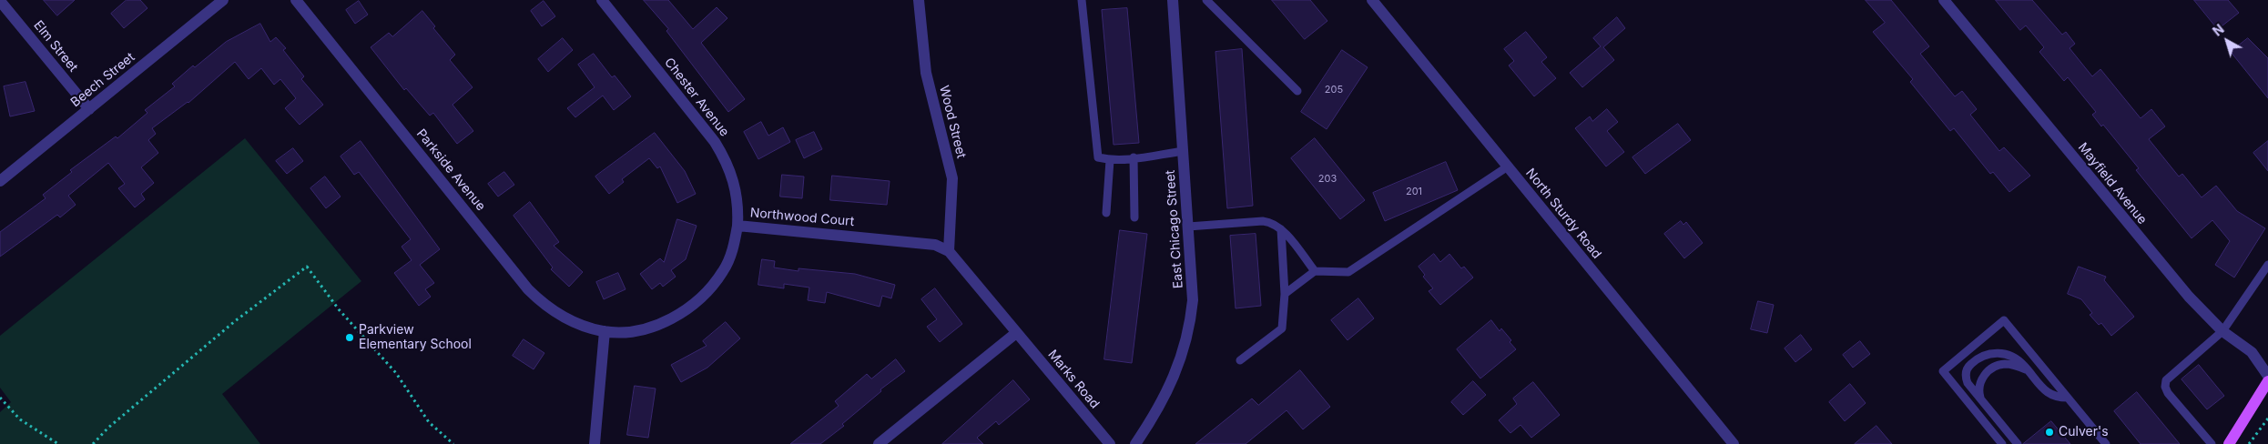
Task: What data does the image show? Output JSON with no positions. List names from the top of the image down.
{
  "streets": {
    "street": [
      "Elm Street",
      "Beech Street",
      "Chester Avenue",
      "Wood Street",
      "Parkside Avenue",
      "Mayfield Avenue",
      "North Sturdy Road",
      "Northwood Court",
      "East Chicago Street",
      "Marks Road"
    ]
  },
  "crossings": [
    ["Elm Street", "Beech Street"],
    ["Chester Avenue", "Northwood Court"],
    ["Wood Street", "Northwood Court"],
    ["Parkside Avenue", "Northwood Court"]
  ],
  "places": ["Parkview Elementary School", "Culver's"],
  "house_numbers": ["205", "203", "201"],
  "north": "top left"
}
